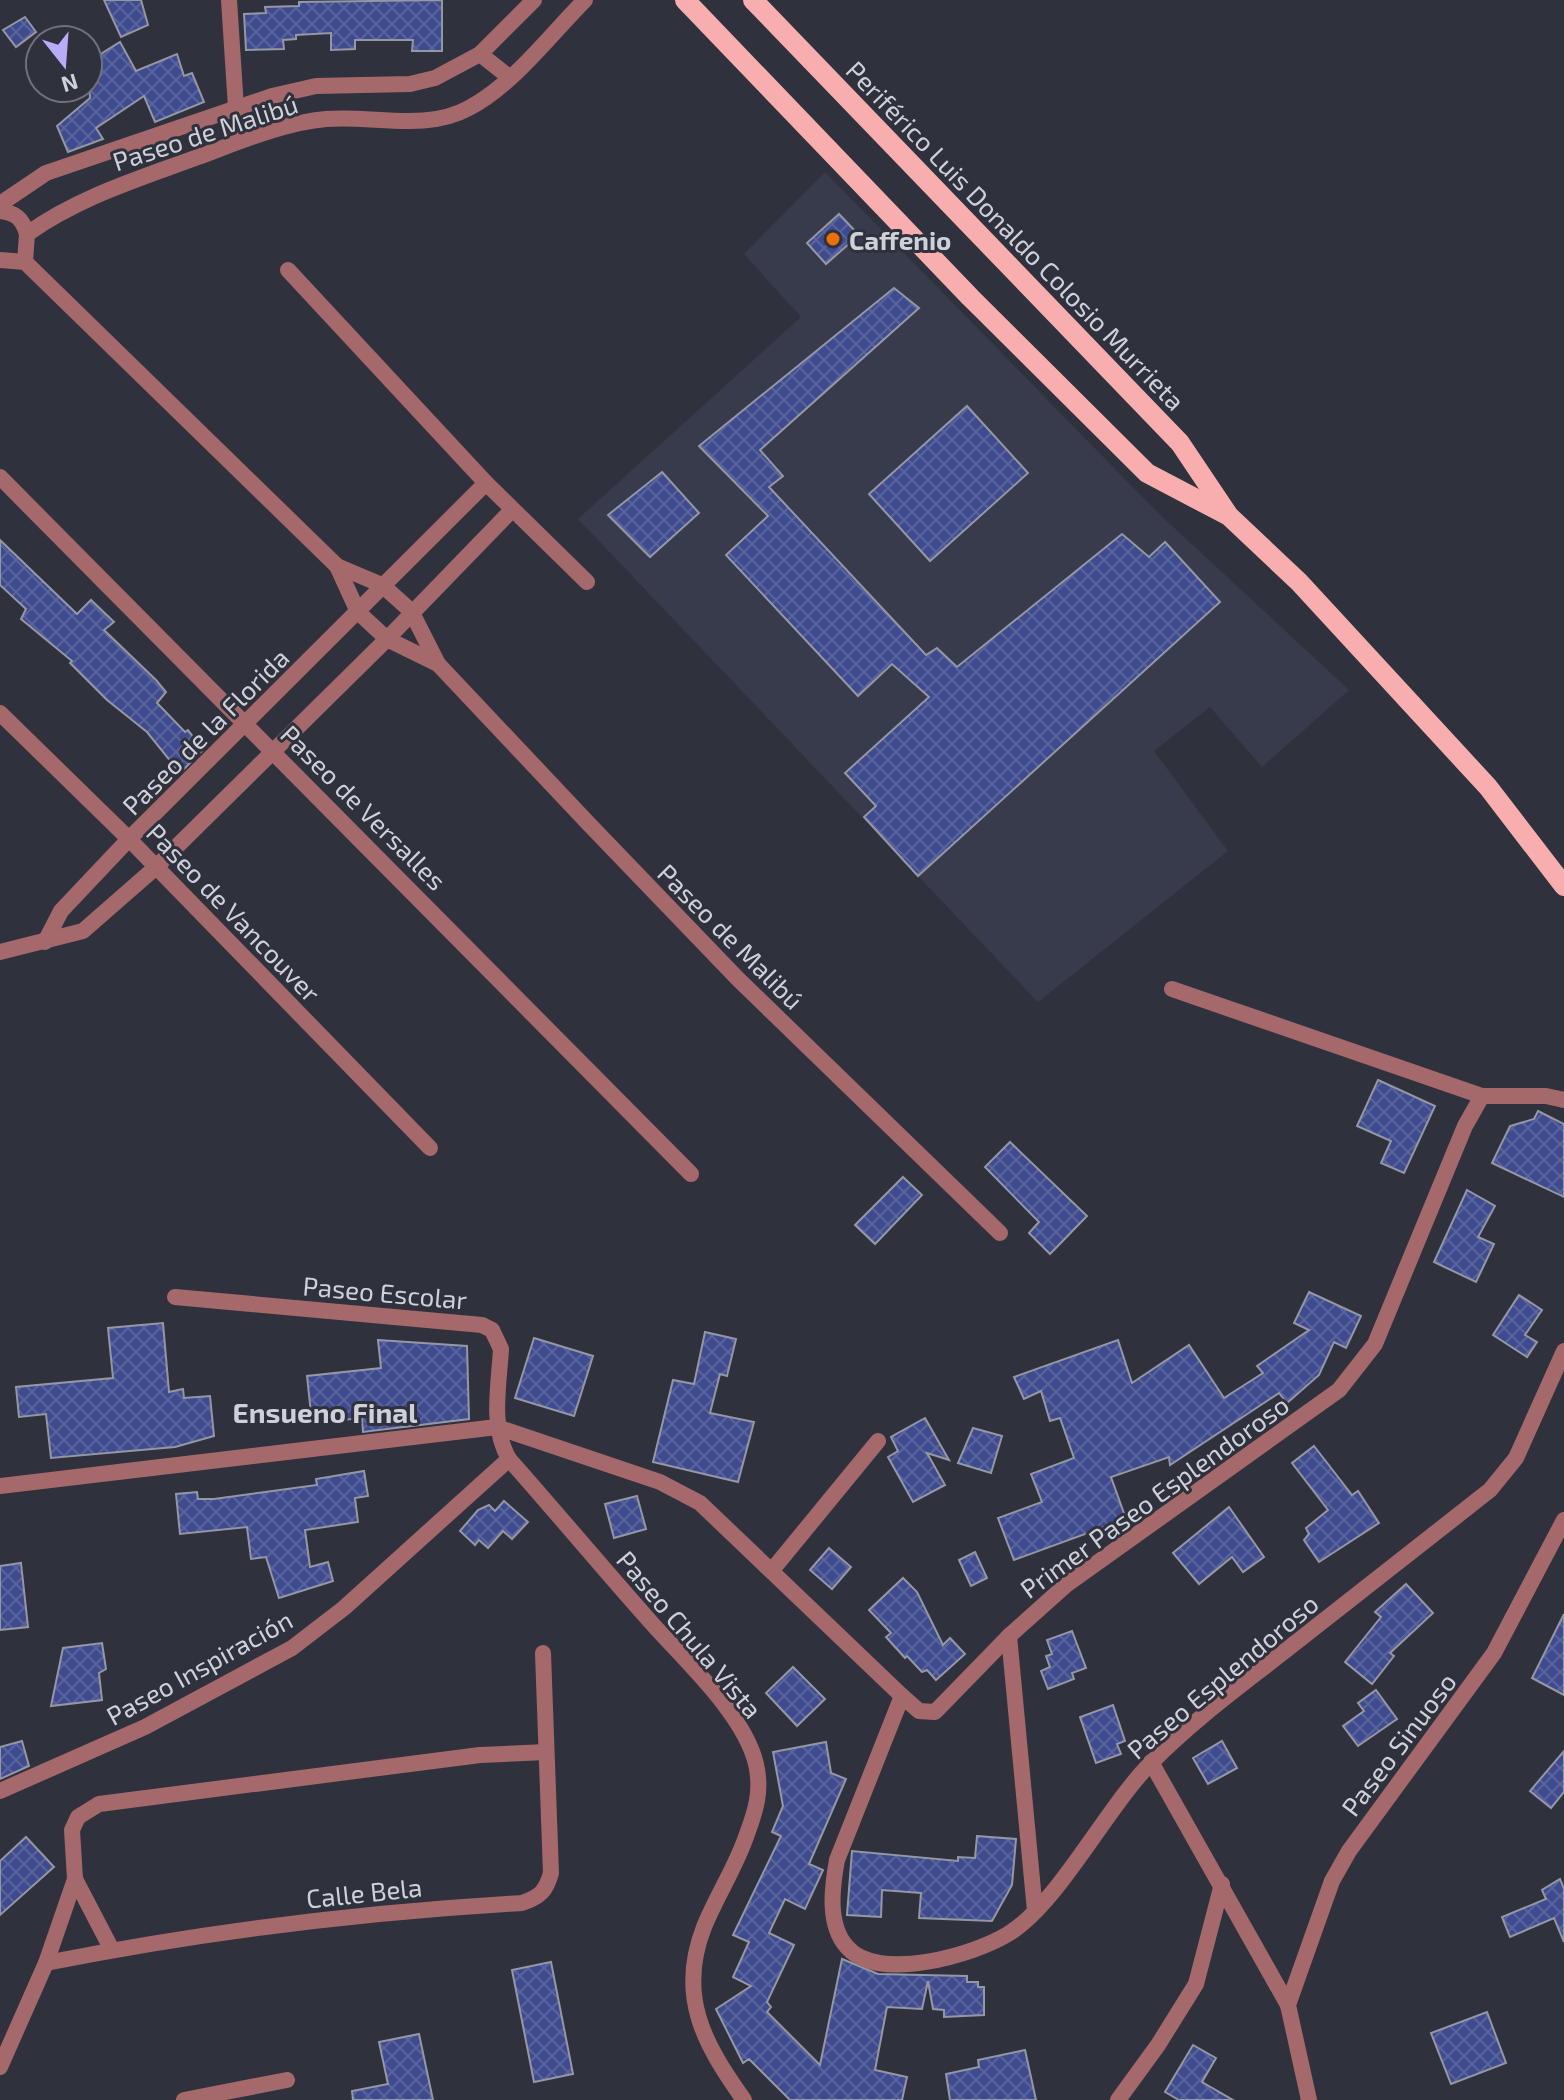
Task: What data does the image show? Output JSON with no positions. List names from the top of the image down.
{
  "streets": {
    "main road": ["Periférico Luis Donaldo Colosio Murrieta"],
    "street": [
      "Paseo de Malibú",
      "Paseo de la Florida",
      "Paseo de Versalles",
      "Paseo de Vancouver",
      "Paseo Escolar",
      "Primer Paseo Esplendoroso",
      "Paseo Chula Vista",
      "Paseo Inspiración",
      "Paseo Esplendoroso",
      "Paseo Sinuoso",
      "Calle Bela"
    ]
  },
  "crossings": [
    ["Paseo de Malibú", "Paseo de la Florida"],
    ["Paseo de la Florida", "Paseo de Versalles"],
    ["Paseo de la Florida", "Paseo de Vancouver"],
    ["Paseo Escolar", "Primer Paseo Esplendoroso"],
    ["Paseo Escolar", "Paseo Chula Vista"],
    ["Paseo Escolar", "Paseo Inspiración"],
    ["Primer Paseo Esplendoroso", "Paseo Esplendoroso"],
    ["Paseo Chula Vista", "Paseo Inspiración"]
  ],
  "districts": ["Ensueno Final"],
  "places": ["Caffenio"],
  "north": "bottom"
}
